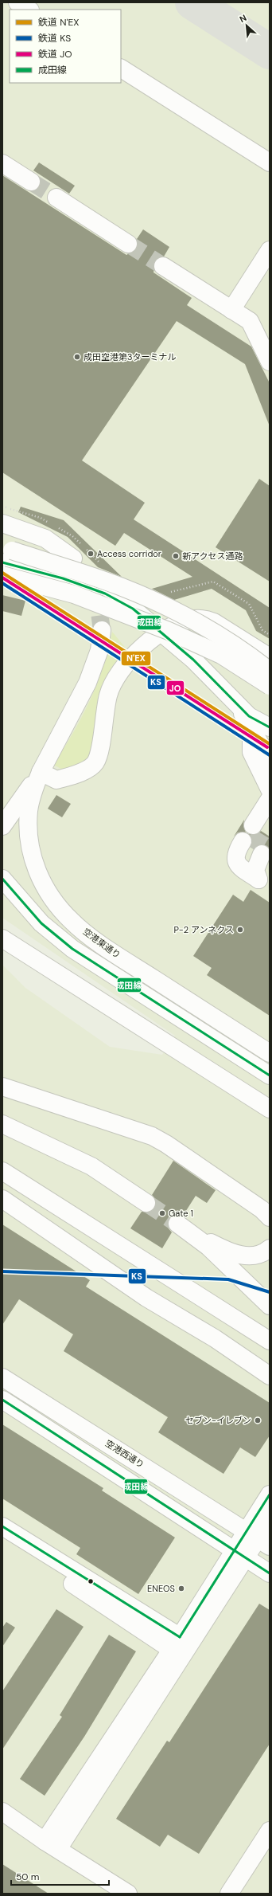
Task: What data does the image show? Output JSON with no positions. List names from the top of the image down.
{
  "streets": {
    "main road": ["空港東通り", "空港西通り"]
  },
  "places": [
    "成田空港第3ターミナル",
    "Access corridor",
    "新アクセス通路",
    "P-2 アンネクス",
    "Gate 1",
    "セブン-イレブン",
    "ENEOS"
  ],
  "lines": [
    "transit line 成田線",
    "rail line N'EX",
    "rail line JO",
    "rail line KS"
  ],
  "legend": [
    "鉄道 N'EX",
    "鉄道 KS",
    "鉄道 JO",
    "成田線"
  ],
  "scale_bar": "50 m",
  "north": "top left"
}
